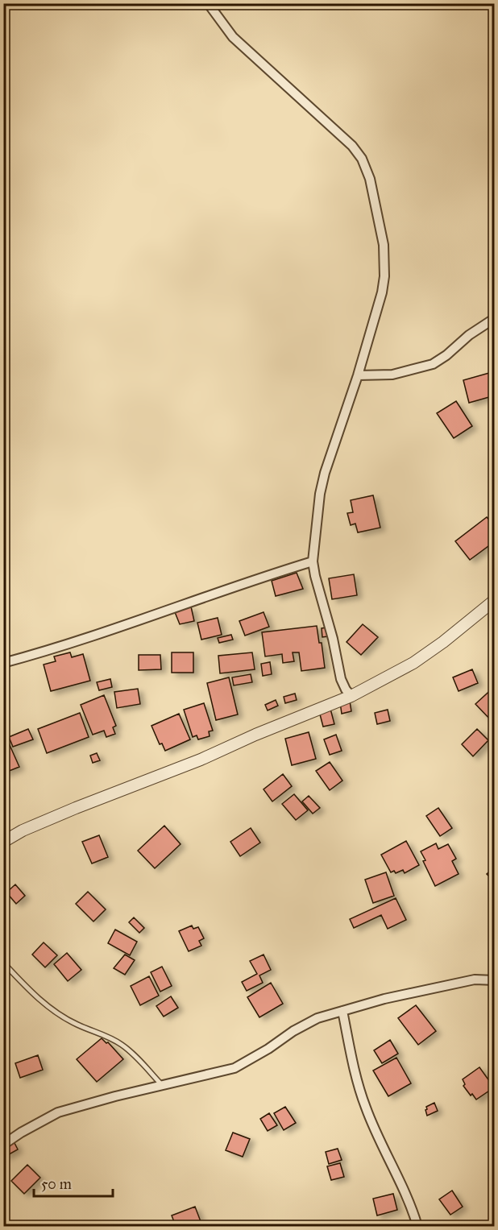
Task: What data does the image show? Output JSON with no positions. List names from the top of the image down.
{
  "scale_bar": "50 m"
}
